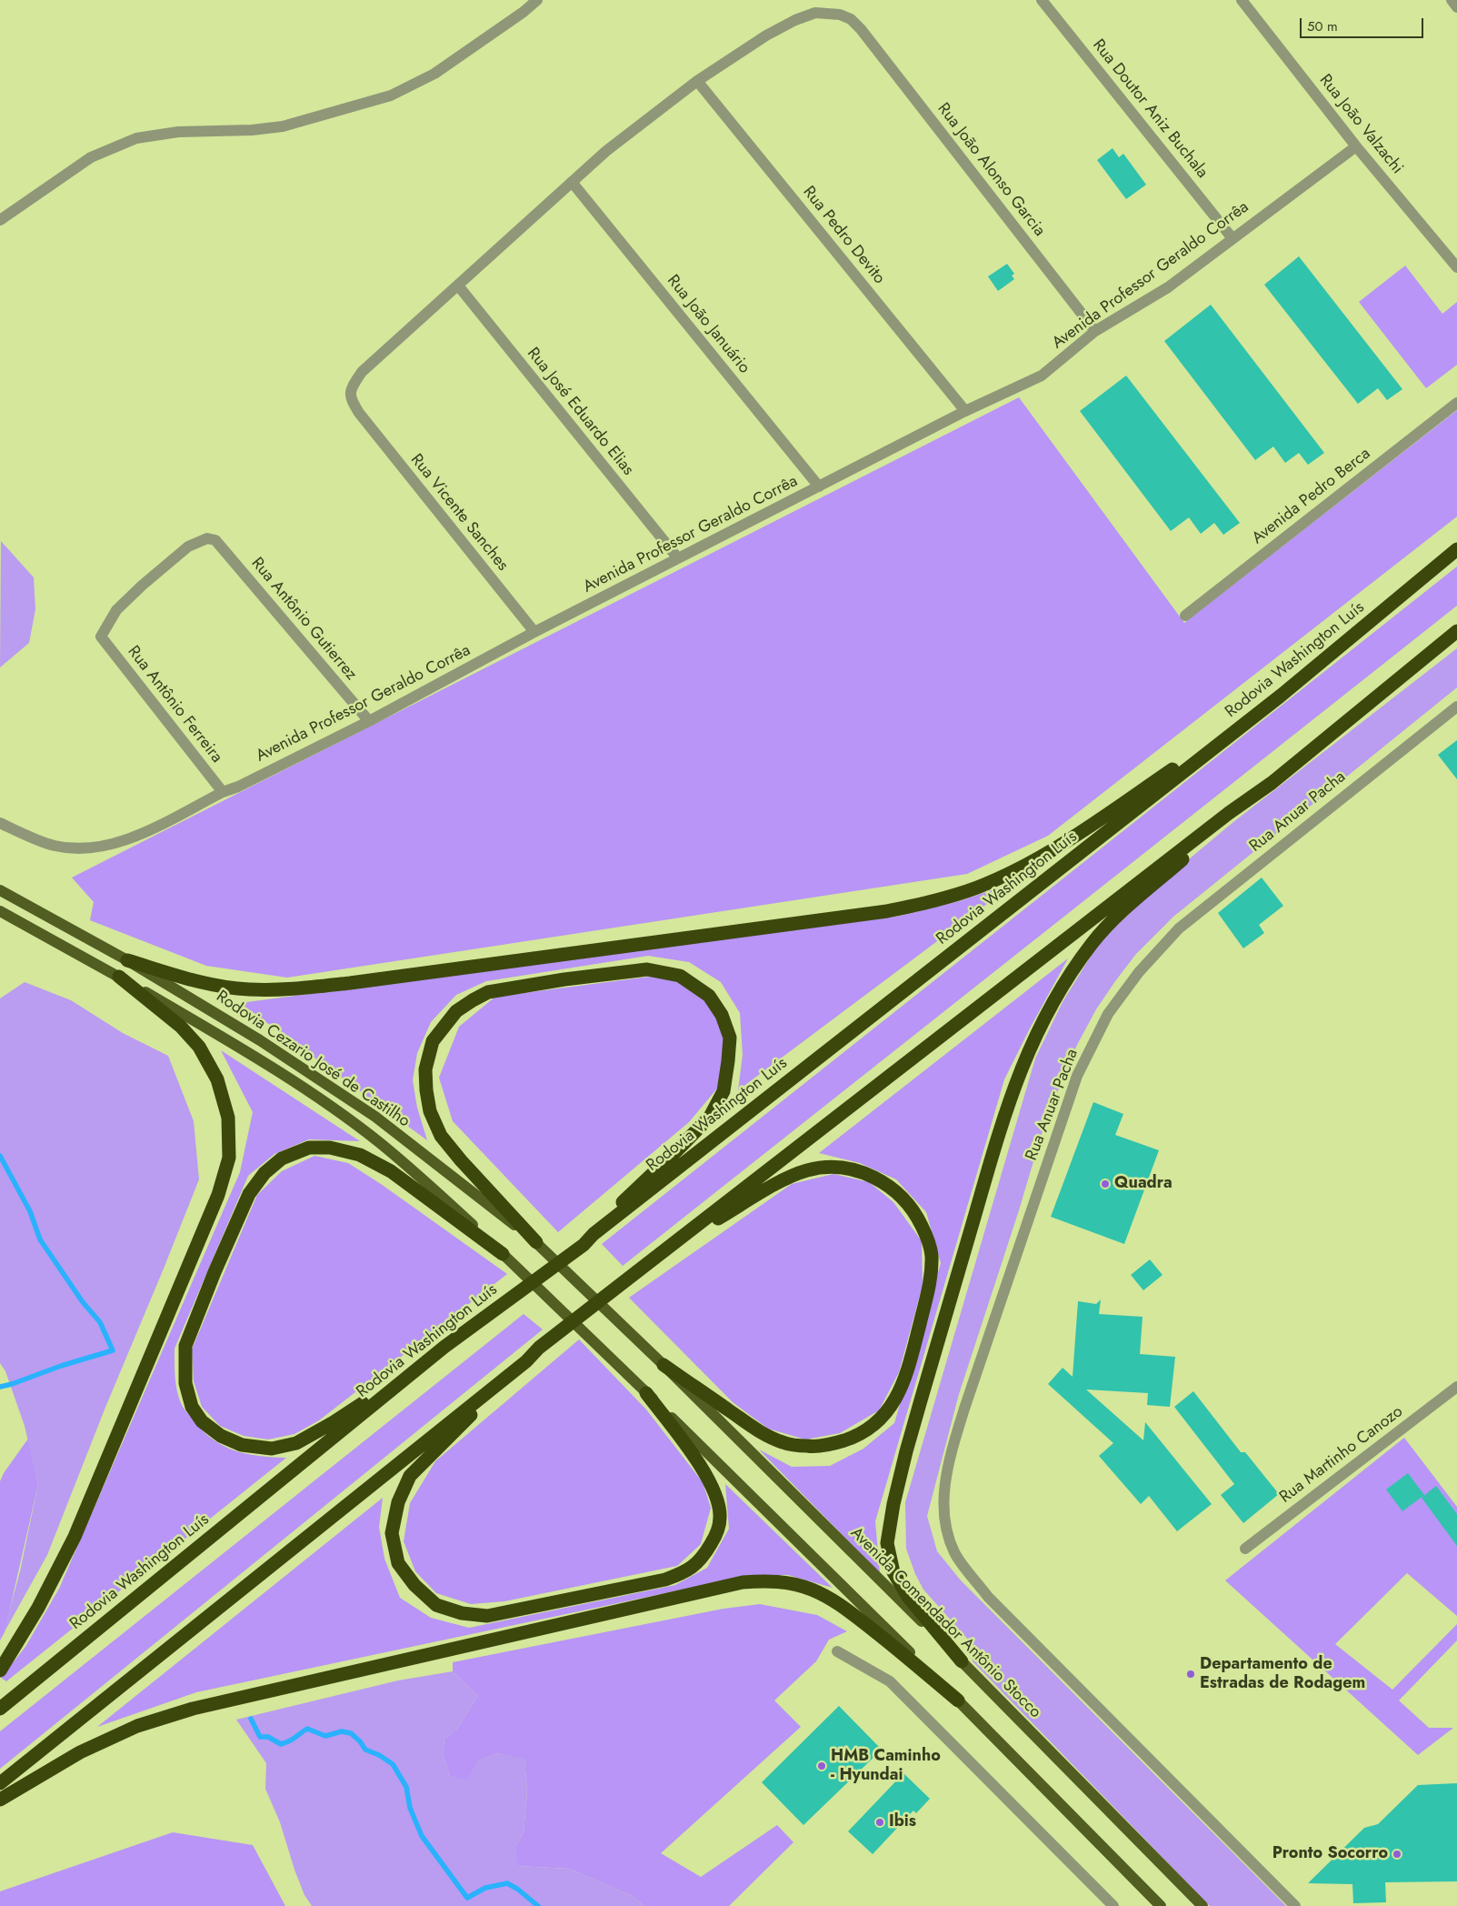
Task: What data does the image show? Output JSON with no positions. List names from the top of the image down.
{
  "streets": {
    "highway": ["Rodovia Washington Luís"],
    "main road": ["Rodovia Cezario José de Castilho", "Avenida Comendador Antônio Stocco"],
    "street": [
      "Rua Doutor Aniz Buchala",
      "Rua João Valzachi",
      "Rua João Alonso Garcia",
      "Rua Pedro Devito",
      "Avenida Professor Geraldo Corrêa",
      "Rua João Januário",
      "Rua José Eduardo Elias",
      "Avenida Pedro Berca",
      "Rua Vicente Sanches",
      "Rua Antônio Gutierrez",
      "Rua Antônio Ferreira",
      "Rua Anuar Pacha",
      "Rua Martinho Canozo"
    ]
  },
  "crossings": [
    ["Rua Doutor Aniz Buchala", "Avenida Professor Geraldo Corrêa"],
    ["Rua João Valzachi", "Avenida Professor Geraldo Corrêa"],
    ["Rua João Alonso Garcia", "Rua Pedro Devito"],
    ["Rua João Alonso Garcia", "Avenida Professor Geraldo Corrêa"],
    ["Rua João Alonso Garcia", "Rua João Januário"],
    ["Rua João Alonso Garcia", "Rua Vicente Sanches"],
    ["Rua Pedro Devito", "Avenida Professor Geraldo Corrêa"],
    ["Avenida Professor Geraldo Corrêa", "Rua João Januário"],
    ["Avenida Professor Geraldo Corrêa", "Rua José Eduardo Elias"],
    ["Avenida Professor Geraldo Corrêa", "Rua Vicente Sanches"],
    ["Avenida Professor Geraldo Corrêa", "Rua Antônio Gutierrez"],
    ["Avenida Professor Geraldo Corrêa", "Rua Antônio Ferreira"],
    ["Rua João Januário", "Rua Vicente Sanches"],
    ["Rua José Eduardo Elias", "Rua Vicente Sanches"],
    ["Rua Antônio Gutierrez", "Rua Antônio Ferreira"],
    ["Rodovia Cezario José de Castilho", "Avenida Comendador Antônio Stocco"]
  ],
  "places": [
    "Quadra",
    "Departamento de Estradas de Rodagem",
    "HMB Caminho - Hyundai",
    "Ibis",
    "Pronto Socorro"
  ],
  "scale_bar": "50 m"
}
